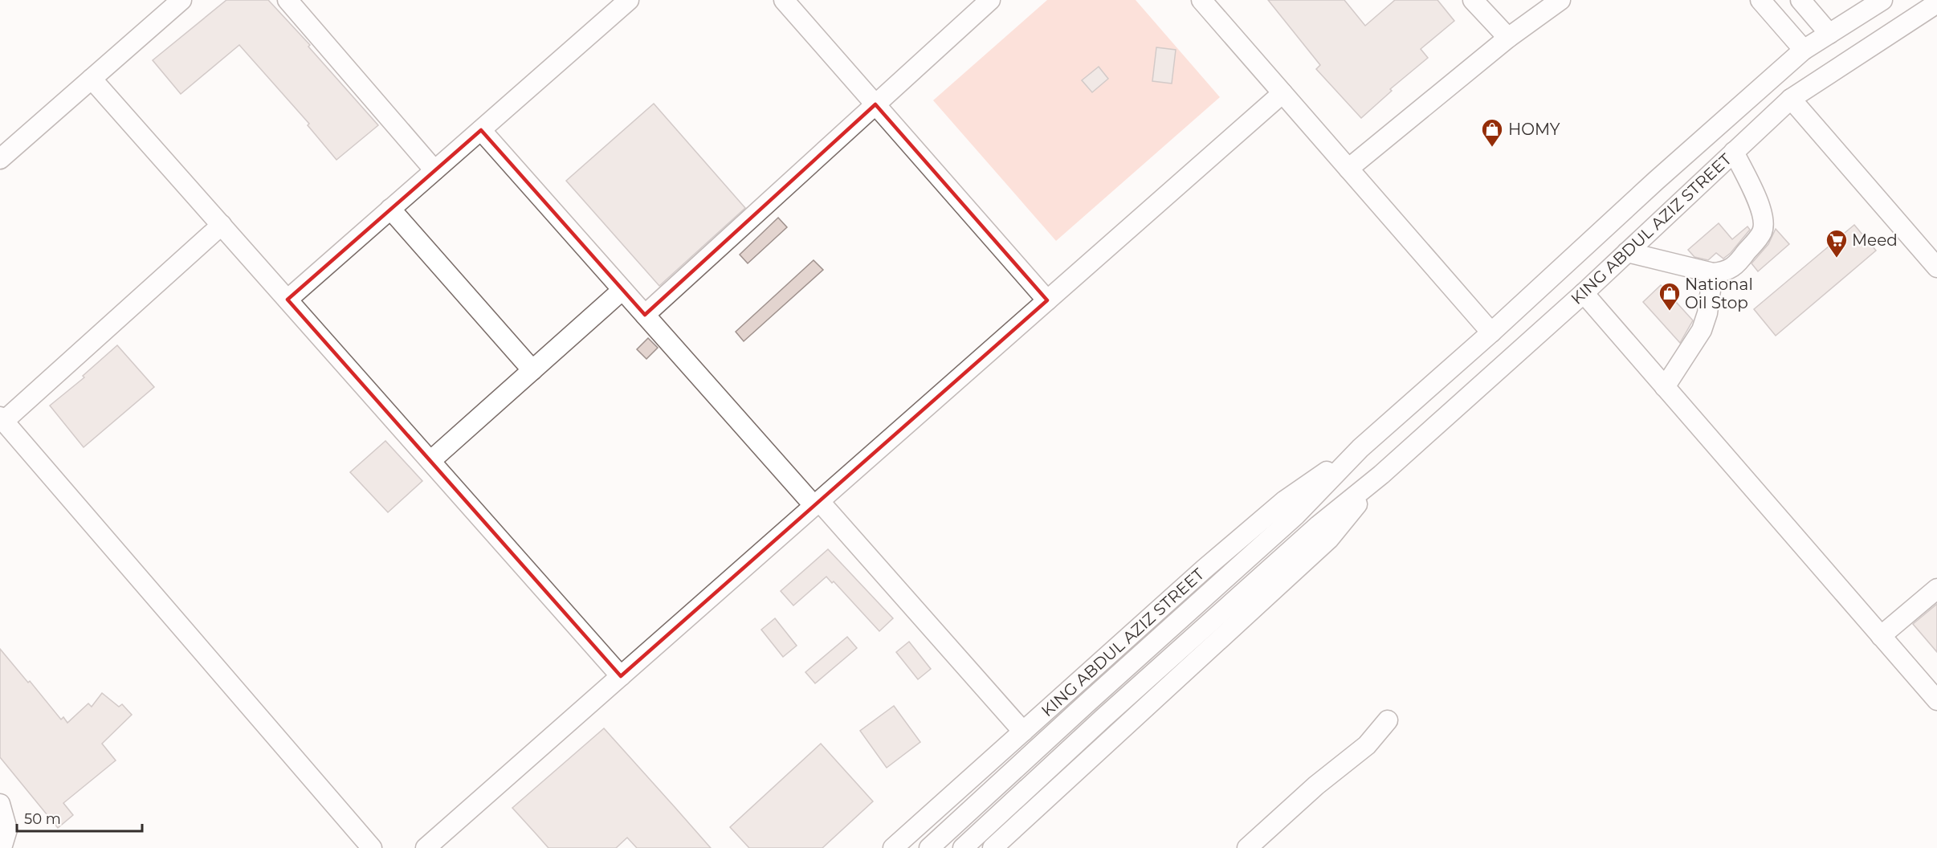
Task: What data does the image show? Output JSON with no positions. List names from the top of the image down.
{
  "streets": {
    "street": ["KING ABDUL AZIZ STREET"]
  },
  "places": {
    "shop": ["HOMY", "National Oil Stop"],
    "supermarket": ["Meed"]
  },
  "scale_bar": "50 m"
}
